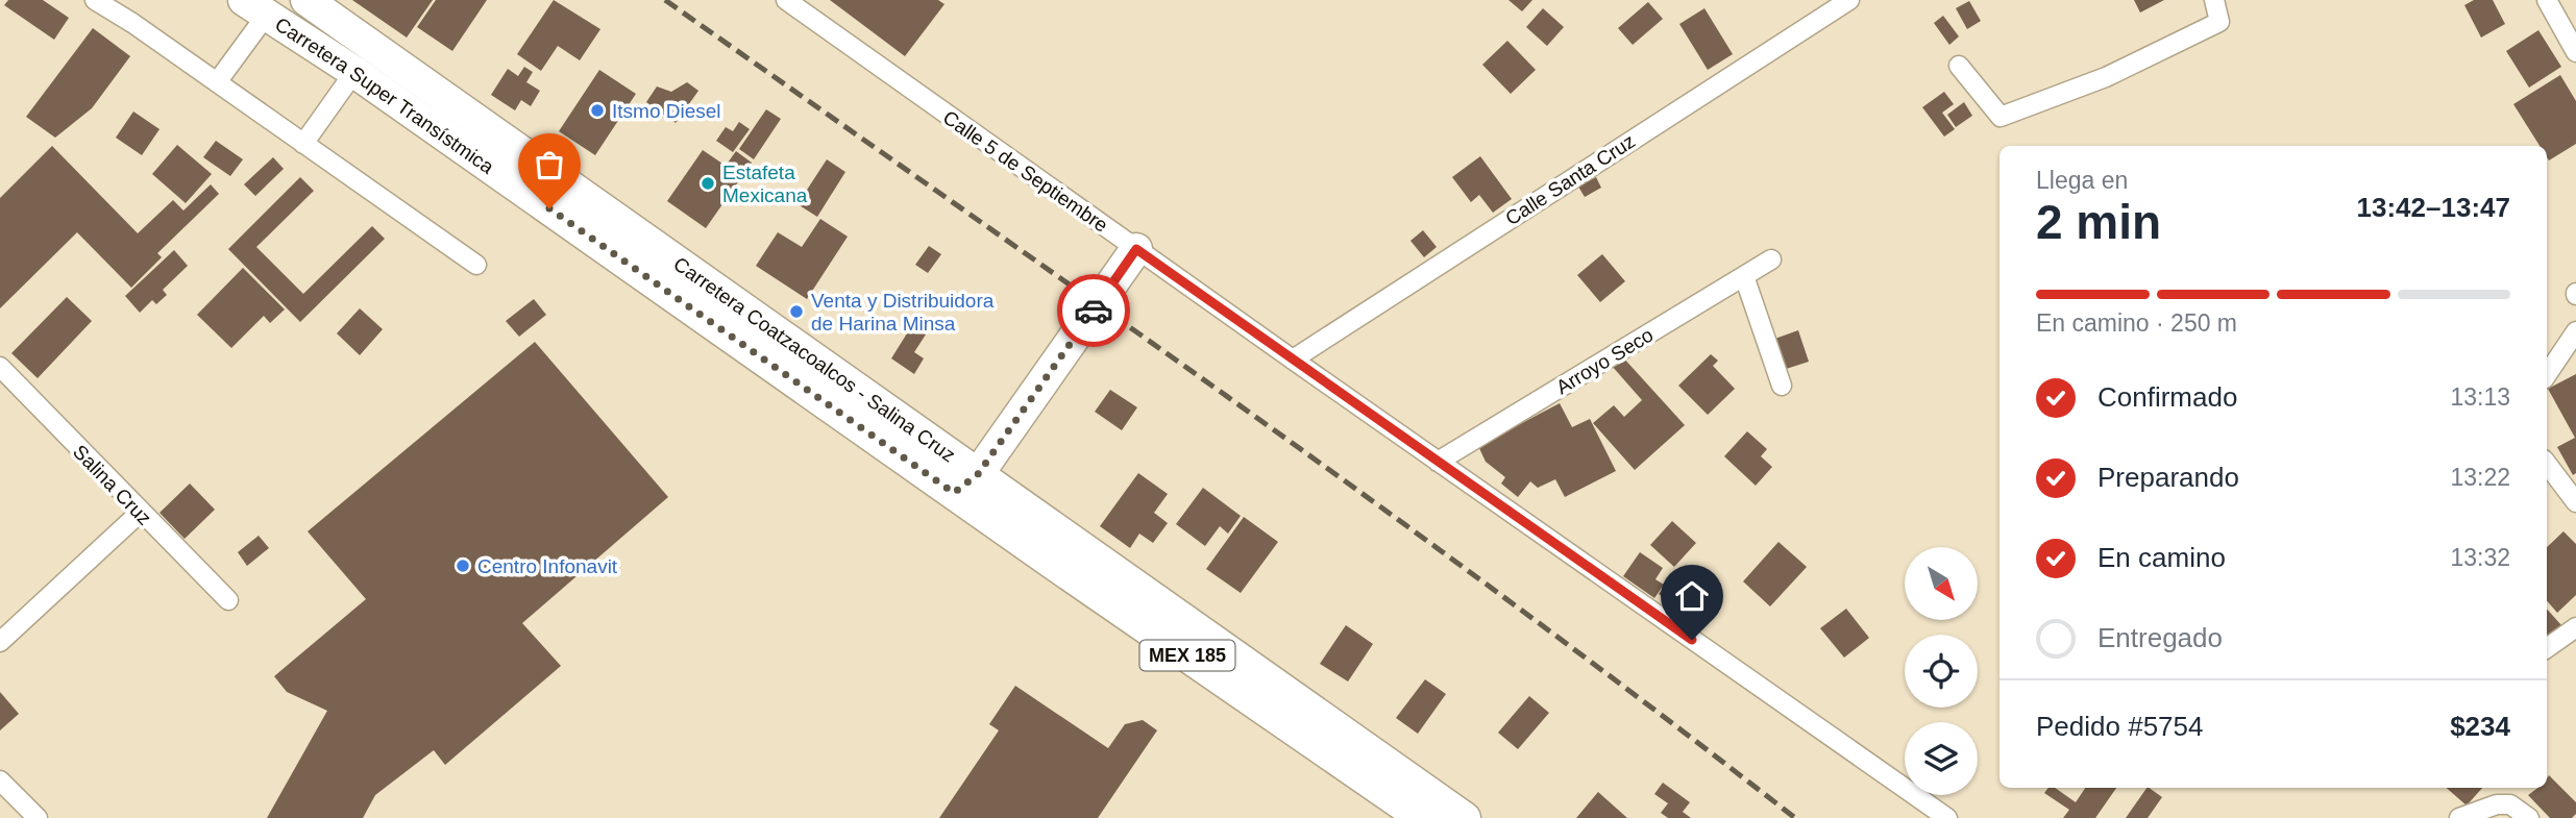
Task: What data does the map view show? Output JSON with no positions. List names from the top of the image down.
{
  "streets": {
    "main road": ["Carretera Super Transístmica", "Carretera Coatzacoalcos - Salina Cruz", "MEX 185"],
    "street": [
      "Calle 5 de Septiembre",
      "Calle Santa Cruz",
      "Arroyo Seco",
      "Salina Cruz"
    ]
  },
  "crossings": [
    ["Calle 5 de Septiembre", "Calle Santa Cruz"],
    ["Calle 5 de Septiembre", "Arroyo Seco"]
  ],
  "places": [
    "Itsmo Diesel",
    "Estafeta Mexicana",
    "Venta y Distribuidora de Harina Minsa",
    "Centro Infonavit"
  ],
  "north": "bottom right",
  "page": {
    "heading": ["2 min", "Llega en", "13:42–13:47"],
    "panel": ["Pedido #5754", "$234"],
    "bar": "En camino · 250 m",
    "list": [
      ["Confirmado", "13:13"],
      ["Preparando", "13:22"],
      ["En camino", "13:32"],
      "Entregado"
    ]
  }
}
